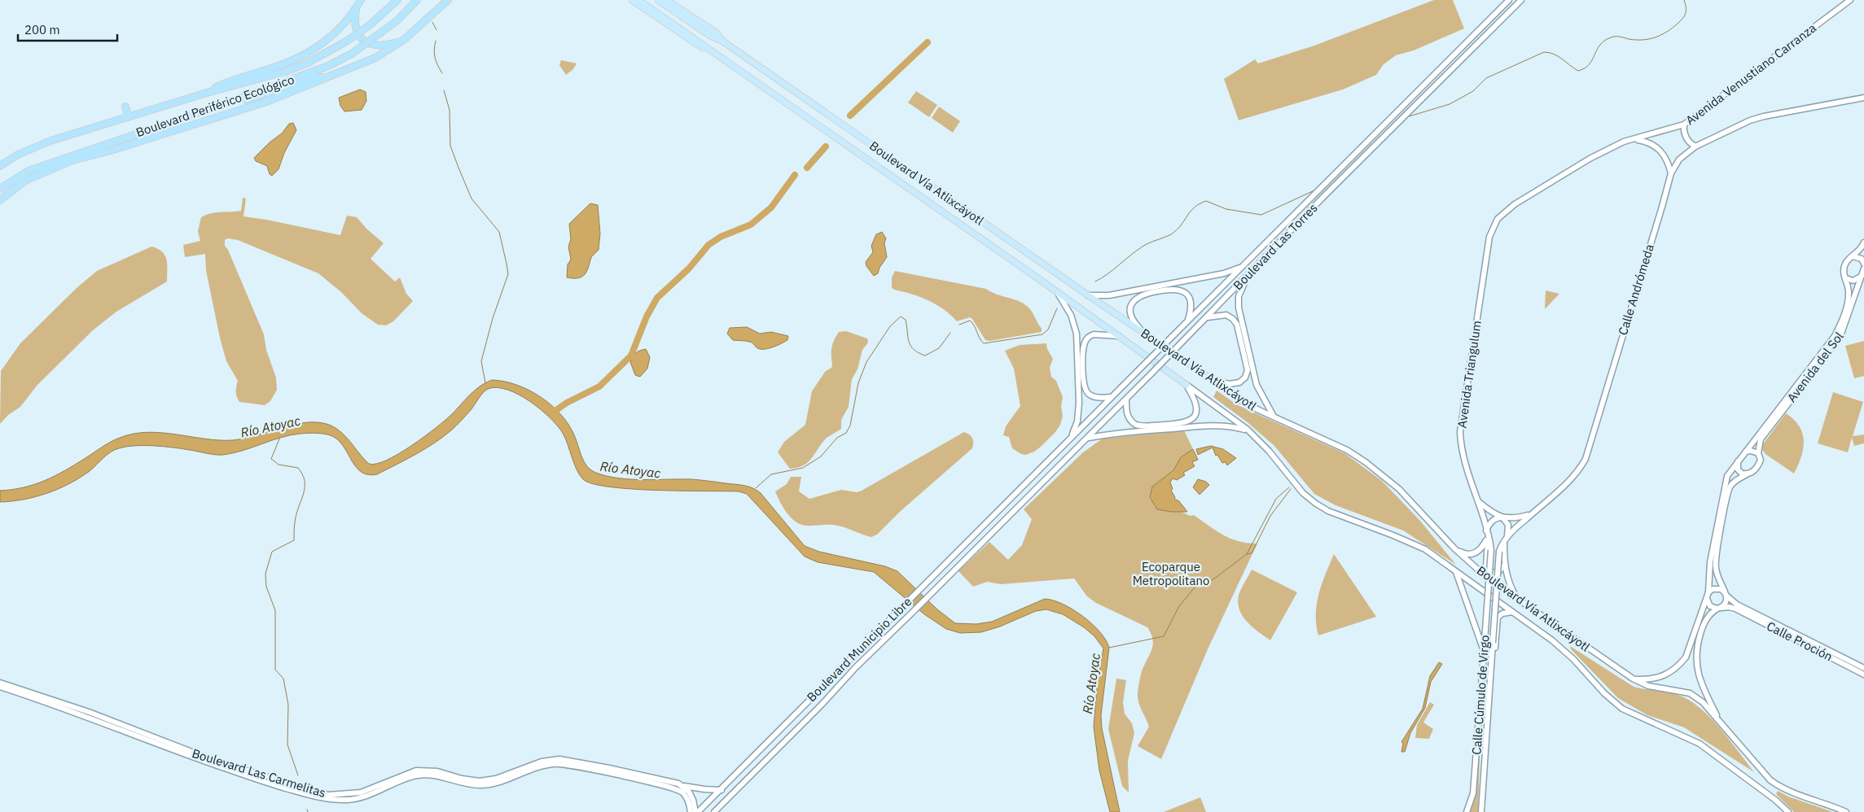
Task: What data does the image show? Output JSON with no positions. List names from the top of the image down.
{
  "streets": {
    "highway": ["Boulevard Periférico Ecológico"],
    "main road": [
      "Avenida Venustiano Carranza",
      "Boulevard Vía Atlixcáyotl",
      "Boulevard Las Torres",
      "Calle Andrómeda",
      "Avenida del Sol",
      "Avenida Triangulum",
      "Calle Proción",
      "Boulevard Municipio Libre",
      "Calle Cúmulo de Virgo",
      "Boulevard Las Carmelitas"
    ]
  },
  "crossings": [
    ["Avenida Venustiano Carranza", "Avenida Triangulum"],
    ["Boulevard Las Torres", "Boulevard Municipio Libre"],
    ["Calle Andrómeda", "Calle Cúmulo de Virgo"],
    ["Avenida Triangulum", "Calle Cúmulo de Virgo"],
    ["Boulevard Municipio Libre", "Boulevard Las Carmelitas"]
  ],
  "water": ["Río Atoyac"],
  "parks": ["Ecoparque Metropolitano"],
  "scale_bar": "200 m"
}
